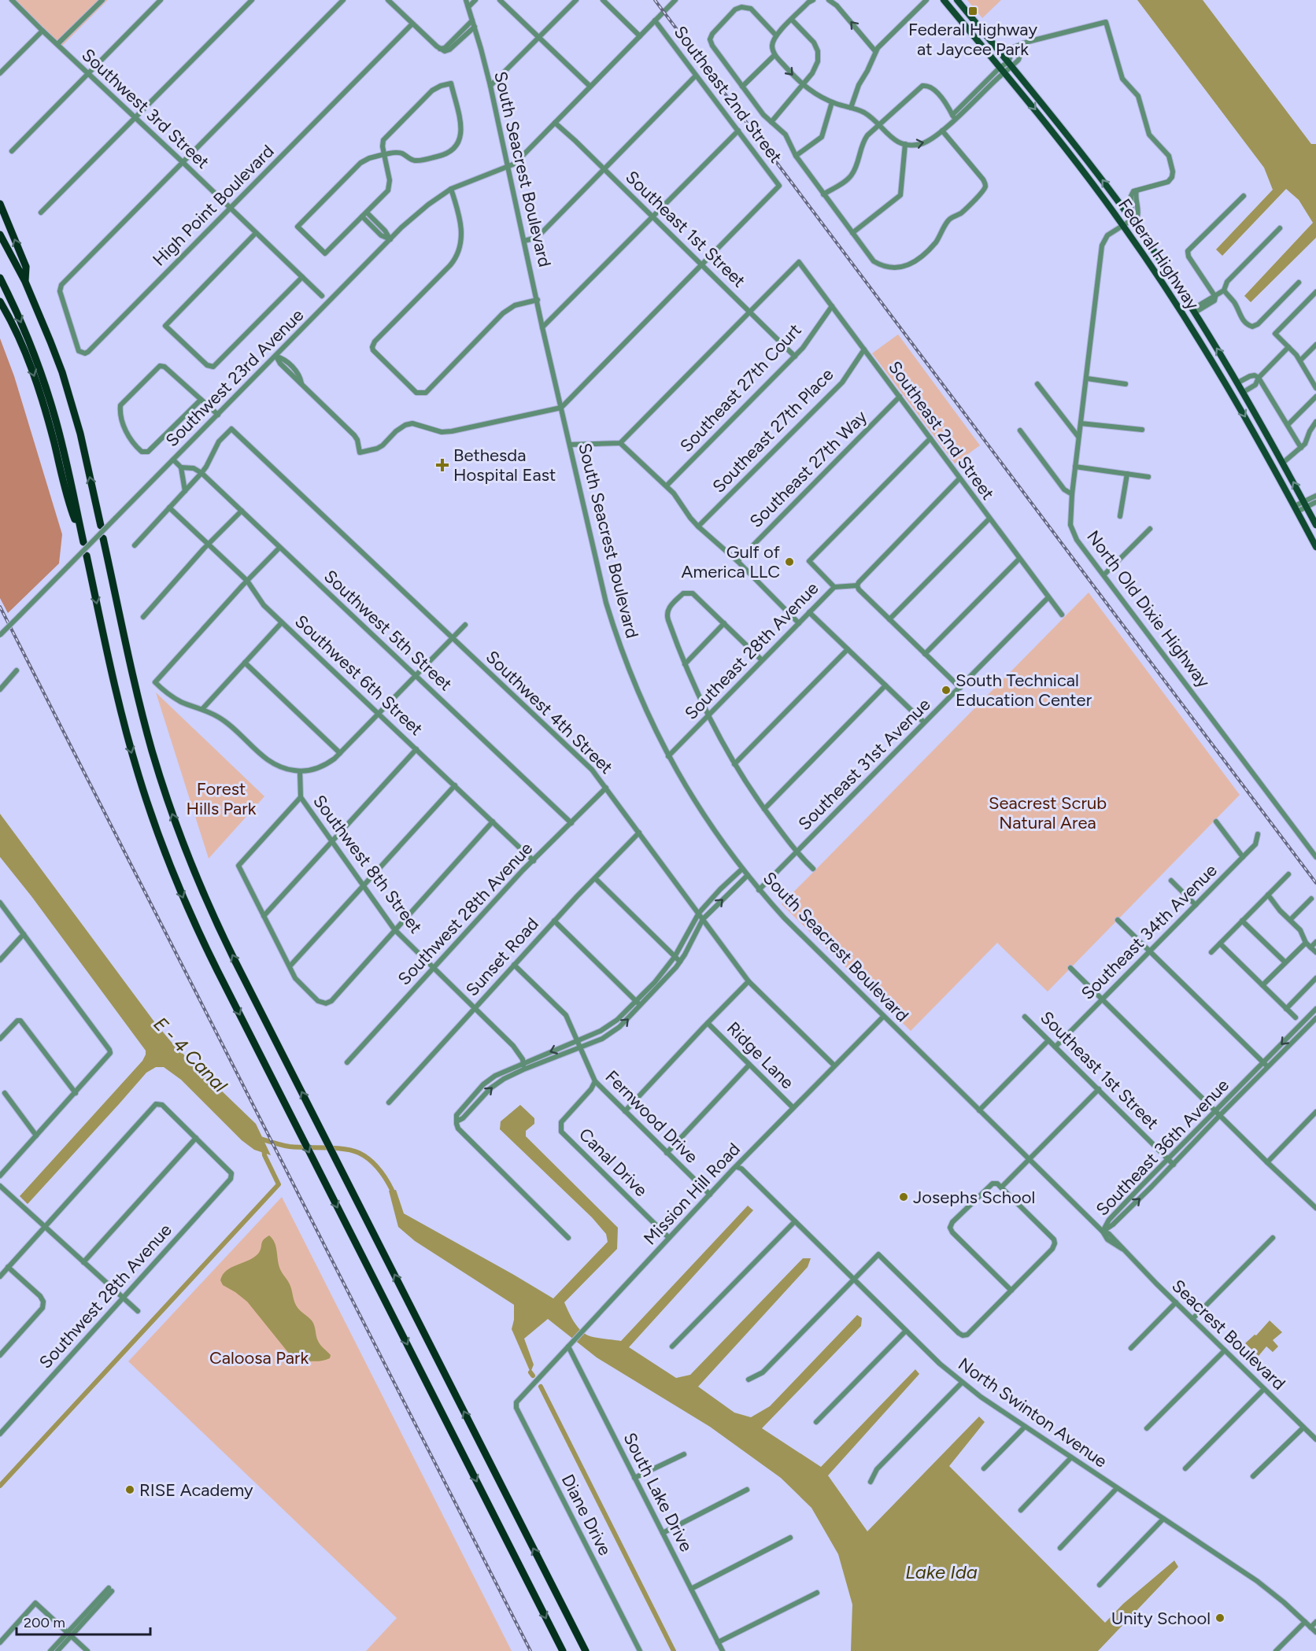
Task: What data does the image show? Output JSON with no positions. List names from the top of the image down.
{
  "streets": {
    "main road": ["Federal Highway"],
    "street": [
      "Southeast 2nd Street",
      "Southwest 3rd Street",
      "South Seacrest Boulevard",
      "High Point Boulevard",
      "Southeast 1st Street",
      "Southwest 23rd Avenue",
      "Southeast 27th Court",
      "Southeast 27th Place",
      "Southeast 27th Way",
      "North Old Dixie Highway",
      "Southwest 5th Street",
      "Southeast 28th Avenue",
      "Southwest 6th Street",
      "Southwest 4th Street",
      "Southeast 31st Avenue",
      "Southwest 8th Street",
      "Southwest 28th Avenue",
      "Southeast 34th Avenue",
      "Sunset Road",
      "Ridge Lane",
      "Fernwood Drive",
      "Southeast 36th Avenue",
      "Canal Drive",
      "Mission Hill Road",
      "Seacrest Boulevard",
      "North Swinton Avenue",
      "South Lake Drive",
      "Diane Drive"
    ]
  },
  "crossings": [
    ["Southeast 2nd Street", "Southeast 1st Street"],
    ["Southeast 2nd Street", "Southwest 23rd Avenue"],
    ["Southeast 2nd Street", "Southeast 27th Court"],
    ["Southeast 2nd Street", "Southeast 27th Place"],
    ["Southeast 2nd Street", "Southeast 27th Way"],
    ["Southeast 2nd Street", "Southeast 31st Avenue"],
    ["Southwest 3rd Street", "High Point Boulevard"],
    ["South Seacrest Boulevard", "Southwest 23rd Avenue"],
    ["South Seacrest Boulevard", "Southeast 28th Avenue"],
    ["South Seacrest Boulevard", "Southeast 31st Avenue"],
    ["South Seacrest Boulevard", "Southeast 36th Avenue"],
    ["South Seacrest Boulevard", "Mission Hill Road"],
    ["South Seacrest Boulevard", "Seacrest Boulevard"],
    ["Southeast 1st Street", "Southwest 23rd Avenue"],
    ["Southeast 1st Street", "Southeast 27th Court"],
    ["Southeast 1st Street", "Southeast 34th Avenue"],
    ["Southeast 1st Street", "Southeast 36th Avenue"],
    ["Federal Highway", "North Old Dixie Highway"],
    ["Southwest 23rd Avenue", "Southwest 5th Street"],
    ["Southwest 5th Street", "Southwest 4th Street"],
    ["Southwest 5th Street", "Southwest 28th Avenue"],
    ["Southwest 6th Street", "Southwest 28th Avenue"],
    ["Southwest 4th Street", "Southwest 28th Avenue"],
    ["Southwest 4th Street", "Sunset Road"],
    ["Southwest 4th Street", "Mission Hill Road"],
    ["Southwest 8th Street", "Southwest 28th Avenue"],
    ["Southwest 8th Street", "Sunset Road"],
    ["Sunset Road", "Fernwood Drive"],
    ["Ridge Lane", "Mission Hill Road"],
    ["Fernwood Drive", "Canal Drive"],
    ["Fernwood Drive", "Mission Hill Road"],
    ["Southeast 36th Avenue", "Seacrest Boulevard"],
    ["Canal Drive", "Mission Hill Road"],
    ["Mission Hill Road", "North Swinton Avenue"],
    ["Mission Hill Road", "South Lake Drive"],
    ["Mission Hill Road", "Diane Drive"]
  ],
  "water": ["E - 4 Canal", "Lake Ida"],
  "parks": ["Forest Hills Park", "Seacrest Scrub Natural Area", "Caloosa Park"],
  "places": {
    "transit": ["Federal Highway at Jaycee Park"],
    "health": ["Bethesda Hospital East"],
    "other": [
      "Gulf of America LLC",
      "South Technical Education Center",
      "Josephs School",
      "RISE Academy",
      "Unity School"
    ]
  },
  "scale_bar": "200 m"
}
